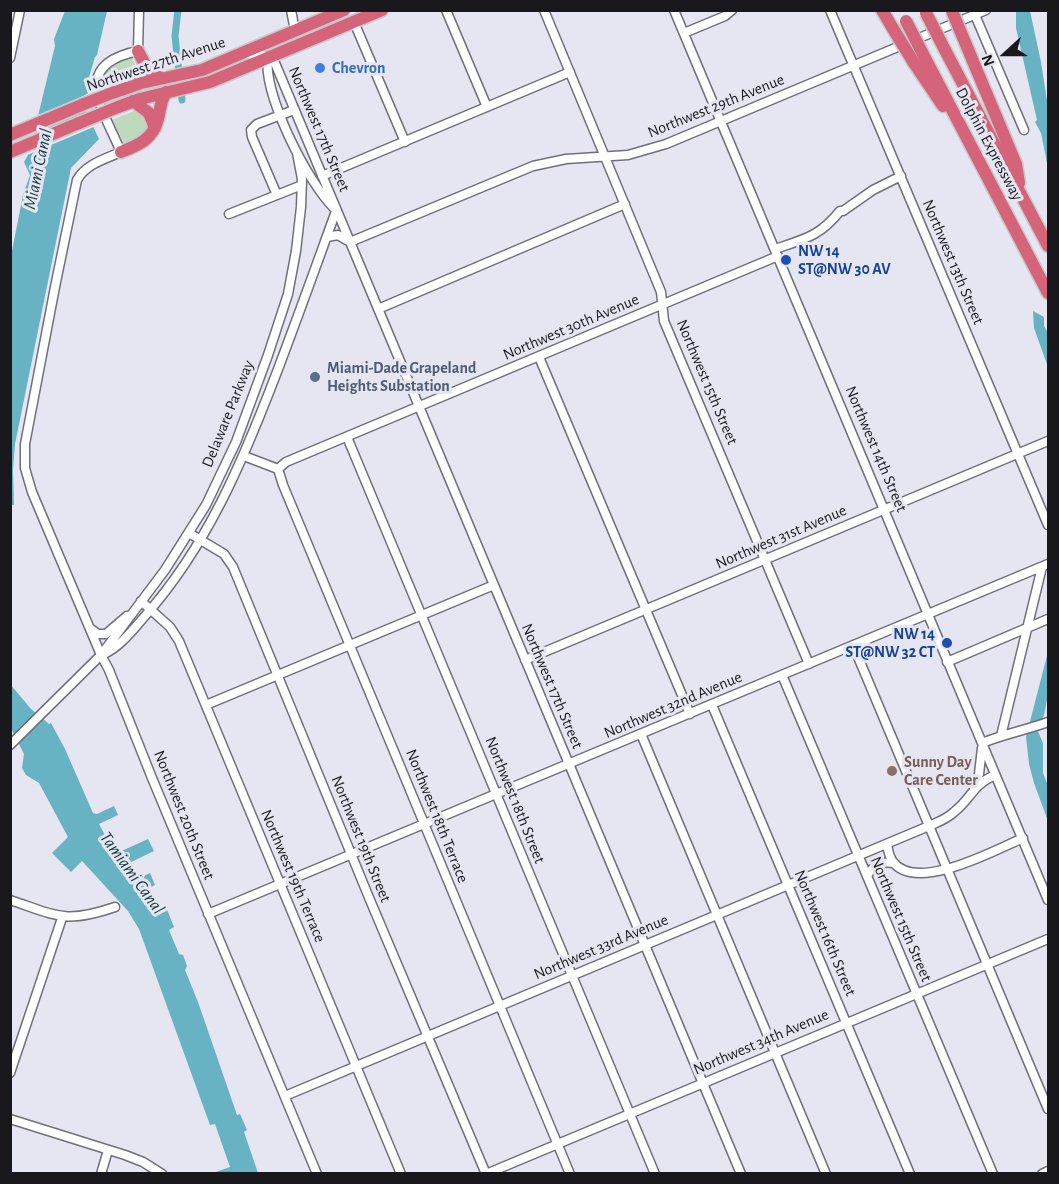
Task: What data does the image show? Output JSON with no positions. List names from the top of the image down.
{
  "streets": {
    "highway": ["Northwest 27th Avenue", "Dolphin Expressway"],
    "street": [
      "Northwest 29th Avenue",
      "Northwest 17th Street",
      "Northwest 13th Street",
      "Northwest 30th Avenue",
      "Northwest 15th Street",
      "Delaware Parkway",
      "Northwest 14th Street",
      "Northwest 31st Avenue",
      "Northwest 32nd Avenue",
      "Northwest 18th Street",
      "Northwest 20th Street",
      "Northwest 18th Terrace",
      "Northwest 19th Street",
      "Northwest 19th Terrace",
      "Northwest 16th Street",
      "Northwest 33rd Avenue",
      "Northwest 34th Avenue"
    ]
  },
  "crossings": [
    ["Northwest 27th Avenue", "Northwest 17th Street"],
    ["Northwest 29th Avenue", "Northwest 17th Street"],
    ["Northwest 29th Avenue", "Northwest 13th Street"],
    ["Northwest 29th Avenue", "Northwest 15th Street"],
    ["Northwest 29th Avenue", "Northwest 14th Street"],
    ["Northwest 17th Street", "Northwest 30th Avenue"],
    ["Northwest 17th Street", "Delaware Parkway"],
    ["Northwest 17th Street", "Northwest 31st Avenue"],
    ["Northwest 17th Street", "Northwest 32nd Avenue"],
    ["Northwest 17th Street", "Northwest 33rd Avenue"],
    ["Northwest 17th Street", "Northwest 34th Avenue"],
    ["Northwest 13th Street", "Northwest 30th Avenue"],
    ["Northwest 13th Street", "Northwest 31st Avenue"],
    ["Northwest 30th Avenue", "Northwest 15th Street"],
    ["Northwest 30th Avenue", "Northwest 14th Street"],
    ["Northwest 30th Avenue", "Northwest 18th Street"],
    ["Northwest 30th Avenue", "Northwest 18th Terrace"],
    ["Northwest 15th Street", "Northwest 31st Avenue"],
    ["Northwest 15th Street", "Northwest 32nd Avenue"],
    ["Northwest 15th Street", "Northwest 33rd Avenue"],
    ["Northwest 15th Street", "Northwest 34th Avenue"],
    ["Delaware Parkway", "Northwest 20th Street"],
    ["Delaware Parkway", "Northwest 19th Street"],
    ["Delaware Parkway", "Northwest 19th Terrace"],
    ["Northwest 14th Street", "Northwest 31st Avenue"],
    ["Northwest 14th Street", "Northwest 32nd Avenue"],
    ["Northwest 32nd Avenue", "Northwest 18th Street"],
    ["Northwest 32nd Avenue", "Northwest 20th Street"],
    ["Northwest 32nd Avenue", "Northwest 18th Terrace"],
    ["Northwest 32nd Avenue", "Northwest 19th Street"],
    ["Northwest 32nd Avenue", "Northwest 19th Terrace"],
    ["Northwest 32nd Avenue", "Northwest 16th Street"],
    ["Northwest 18th Street", "Northwest 33rd Avenue"],
    ["Northwest 18th Street", "Northwest 34th Avenue"],
    ["Northwest 20th Street", "Northwest 33rd Avenue"],
    ["Northwest 18th Terrace", "Northwest 33rd Avenue"],
    ["Northwest 18th Terrace", "Northwest 34th Avenue"],
    ["Northwest 19th Street", "Northwest 33rd Avenue"],
    ["Northwest 19th Street", "Northwest 34th Avenue"],
    ["Northwest 19th Terrace", "Northwest 33rd Avenue"],
    ["Northwest 16th Street", "Northwest 33rd Avenue"],
    ["Northwest 16th Street", "Northwest 34th Avenue"]
  ],
  "water": ["Miami Canal", "Tamiami Canal"],
  "places": [
    "Chevron",
    "NW 14 ST@NW 30 AV",
    "Miami-Dade Grapeland Heights Substation",
    "NW 14 ST@NW 32 CT",
    "Sunny Day Care Center"
  ],
  "north": "left"
}
